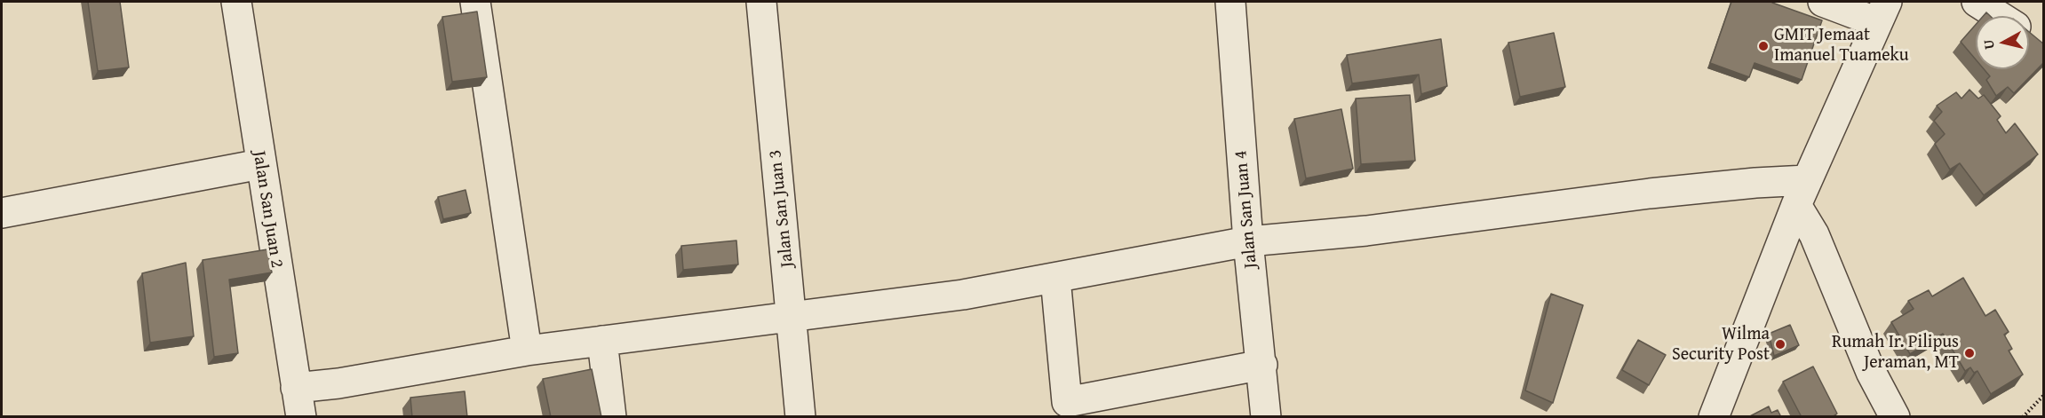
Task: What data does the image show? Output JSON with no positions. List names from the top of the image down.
{
  "streets": {
    "street": ["Jalan San Juan 3", "Jalan San Juan 2", "Jalan San Juan 4"]
  },
  "places": ["GMIT Jemaat Imanuel Tuameku", "Wilma Security Post", "Rumah Ir. Pilipus Jeraman, MT"],
  "north": "left"
}
